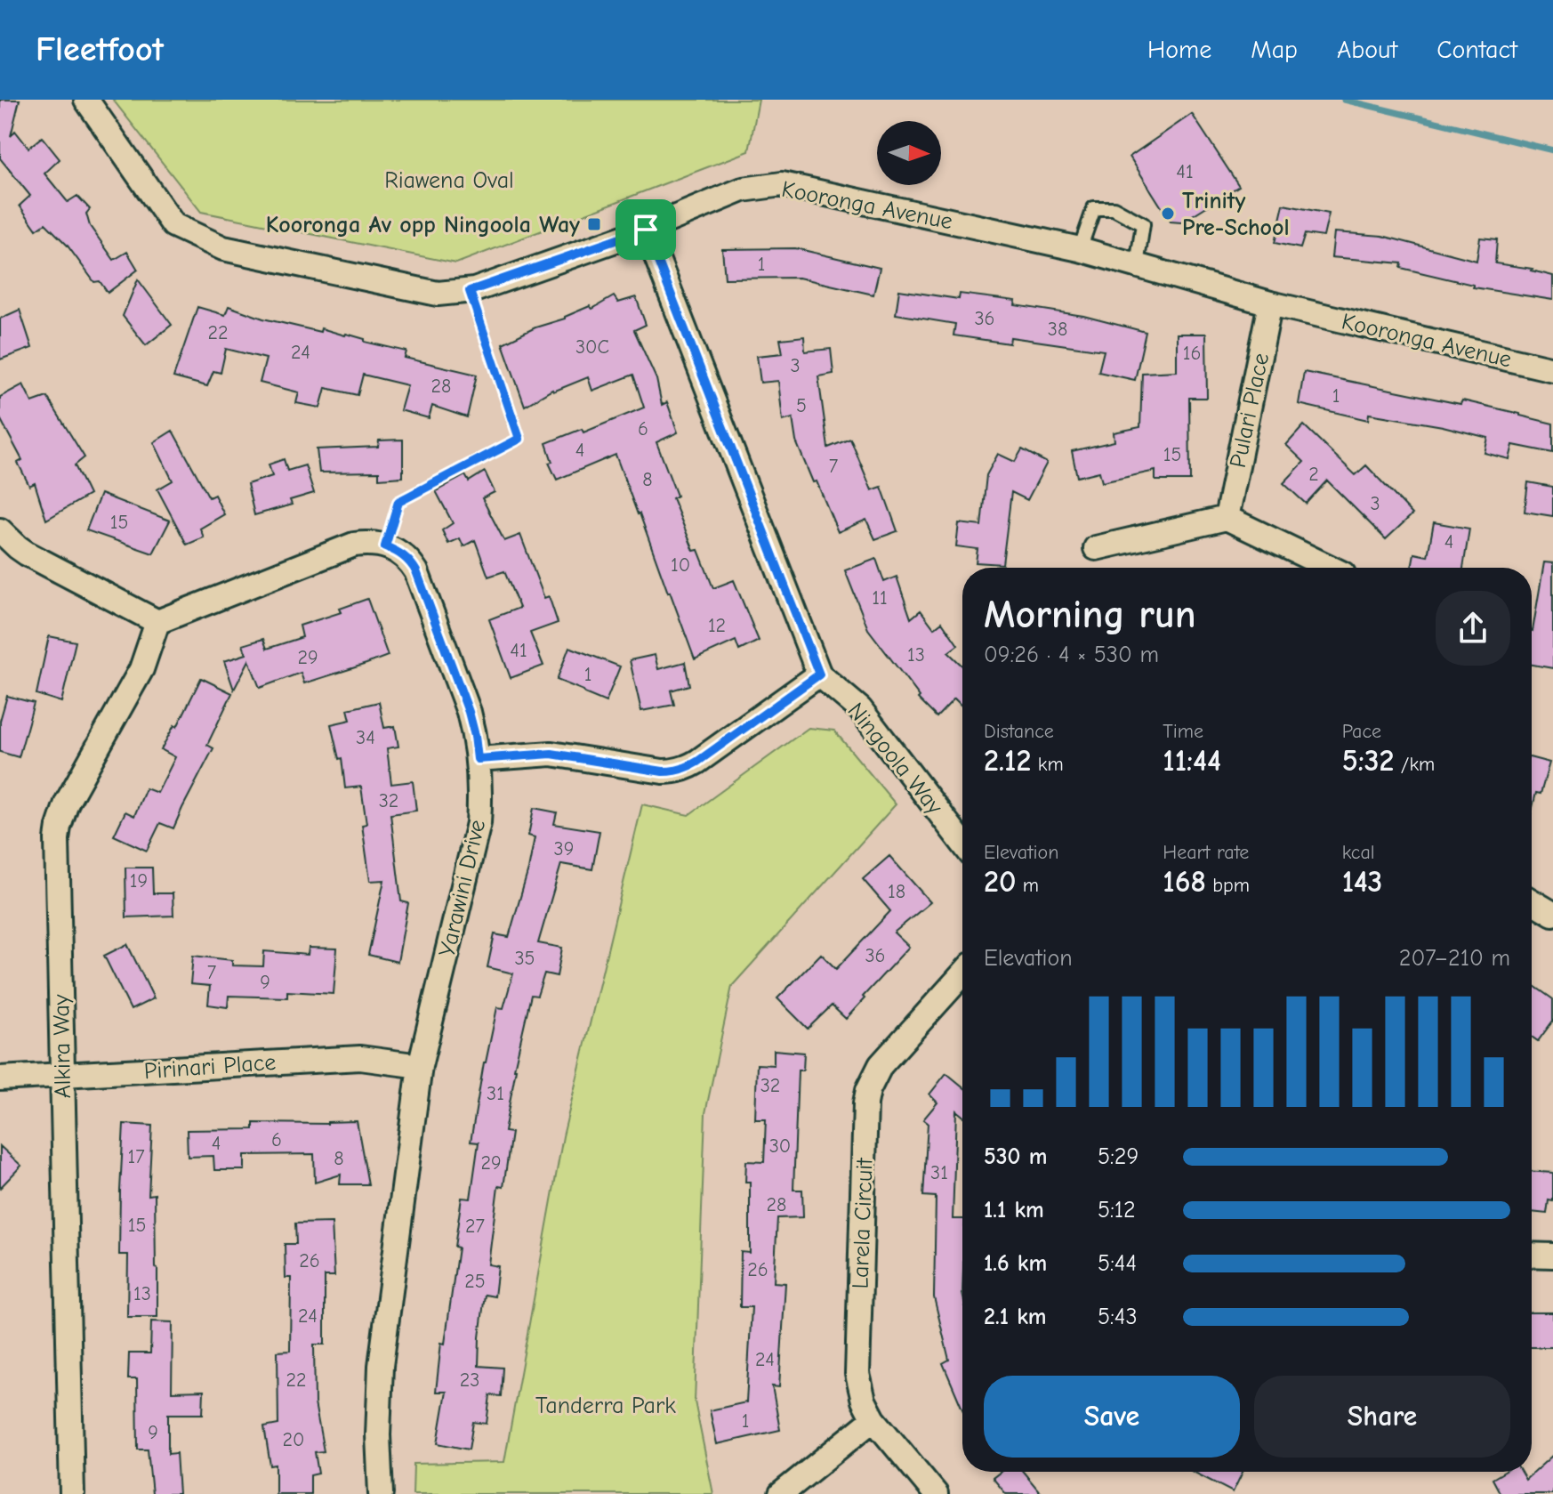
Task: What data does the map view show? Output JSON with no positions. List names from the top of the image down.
{
  "streets": {
    "street": [
      "Kooronga Avenue",
      "Pulari Place",
      "Ningoola Way",
      "Yarawini Drive",
      "Alkira Way",
      "Pirinari Place",
      "Larela Circuit"
    ]
  },
  "crossings": [
    ["Kooronga Avenue", "Pulari Place"],
    ["Kooronga Avenue", "Ningoola Way"],
    ["Yarawini Drive", "Pirinari Place"],
    ["Alkira Way", "Pirinari Place"]
  ],
  "parks": ["Riawena Oval", "Tanderra Park"],
  "places": {
    "other": ["Trinity Pre-School"],
    "transit": ["Kooronga Av opp Ningoola Way"]
  },
  "house_numbers": [
    "41",
    "1",
    "36",
    "38",
    "22",
    "30C",
    "24",
    "16",
    "3",
    "28",
    "1",
    "5",
    "6",
    "4",
    "15",
    "7",
    "2",
    "8",
    "3",
    "15",
    "4",
    "10",
    "11",
    "12",
    "41",
    "13",
    "29",
    "1",
    "34",
    "32",
    "39",
    "19",
    "18",
    "36",
    "35",
    "7",
    "9",
    "32",
    "31",
    "6",
    "4",
    "30",
    "17",
    "8",
    "29",
    "31",
    "28",
    "15",
    "27",
    "26",
    "26",
    "25",
    "13",
    "24",
    "24",
    "22",
    "23",
    "1",
    "9",
    "20"
  ],
  "north": "right",
  "page": {
    "header": "Fleetfoot",
    "nav": [
      "Home",
      "Map",
      "About",
      "Contact"
    ],
    "heading": ["Morning run", "09:26 · 4 × 530 m"],
    "stats": [
      ["Distance", "2.12 km"],
      ["Time", "11:44"],
      ["Pace", "5:32 /km"],
      ["Elevation", "20 m"],
      ["Heart rate", "168 bpm"],
      ["kcal", "143"]
    ],
    "chart": ["Elevation", "207–210 m"],
    "list": [
      {
        "name": "530 m",
        "note": "5:29"
      },
      {
        "name": "1.1 km",
        "note": "5:12"
      },
      {
        "name": "1.6 km",
        "note": "5:44"
      },
      {
        "name": "2.1 km",
        "note": "5:43"
      }
    ],
    "buttons": ["Save", "Share"]
  }
}
